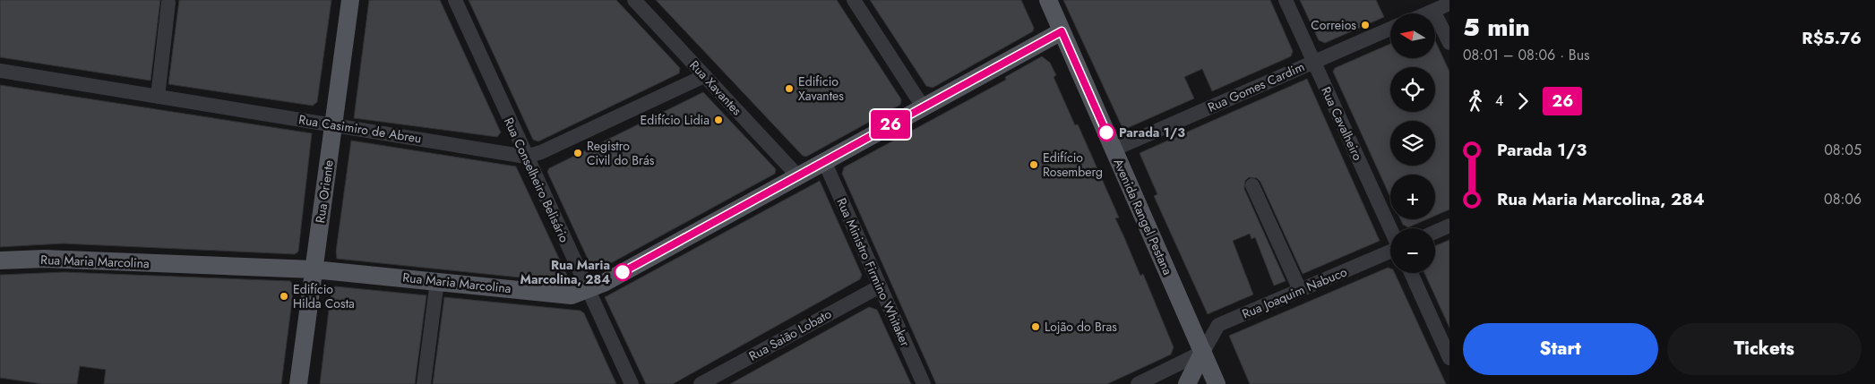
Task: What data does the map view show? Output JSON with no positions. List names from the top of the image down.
{
  "streets": {
    "main road": ["Rua Oriente", "Avenida Rangel Pestana", "Rua Maria Marcolina"],
    "street": [
      "Rua Gomes Cardim",
      "Rua Xavantes",
      "Rua Cavalheiro",
      "Rua Casimiro de Abreu",
      "Rua Conselheiro Belisário",
      "Rua Ministro Firmino Whitaker",
      "Rua Joaquim Nabuco",
      "Rua Saião Lobato"
    ]
  },
  "crossings": [
    ["Rua Gomes Cardim", "Rua Cavalheiro"],
    ["Rua Gomes Cardim", "Avenida Rangel Pestana"],
    ["Rua Xavantes", "Rua Casimiro de Abreu"],
    ["Rua Xavantes", "Rua Maria Marcolina"],
    ["Rua Casimiro de Abreu", "Rua Conselheiro Belisário"],
    ["Rua Casimiro de Abreu", "Rua Oriente"],
    ["Rua Conselheiro Belisário", "Rua Maria Marcolina"],
    ["Rua Oriente", "Rua Maria Marcolina"],
    ["Avenida Rangel Pestana", "Rua Maria Marcolina"],
    ["Avenida Rangel Pestana", "Rua Joaquim Nabuco"],
    ["Rua Maria Marcolina", "Rua Ministro Firmino Whitaker"],
    ["Rua Ministro Firmino Whitaker", "Rua Saião Lobato"]
  ],
  "places": [
    "Correios",
    "Edificio Xavantes",
    "Edifício Lidia",
    "Parada 1/3",
    "Registro Civil do Brás",
    "Edifício Rosemberg",
    "Rua Maria Marcolina, 284",
    "Edifício Hilda Costa",
    "Lojão do Bras"
  ],
  "lines": ["bus line 26"],
  "north": "left",
  "page": {
    "on_map": "26",
    "heading": ["5 min", "08:01 – 08:06 · Bus", "R$5.76"],
    "map_buttons": ["+", "−"],
    "legs": ["4", "26"],
    "list": [
      {
        "name": "Parada 1/3",
        "value": "08:05"
      },
      {
        "name": "Rua Maria Marcolina, 284",
        "value": "08:06"
      }
    ],
    "buttons": ["Start", "Tickets"]
  }
}
